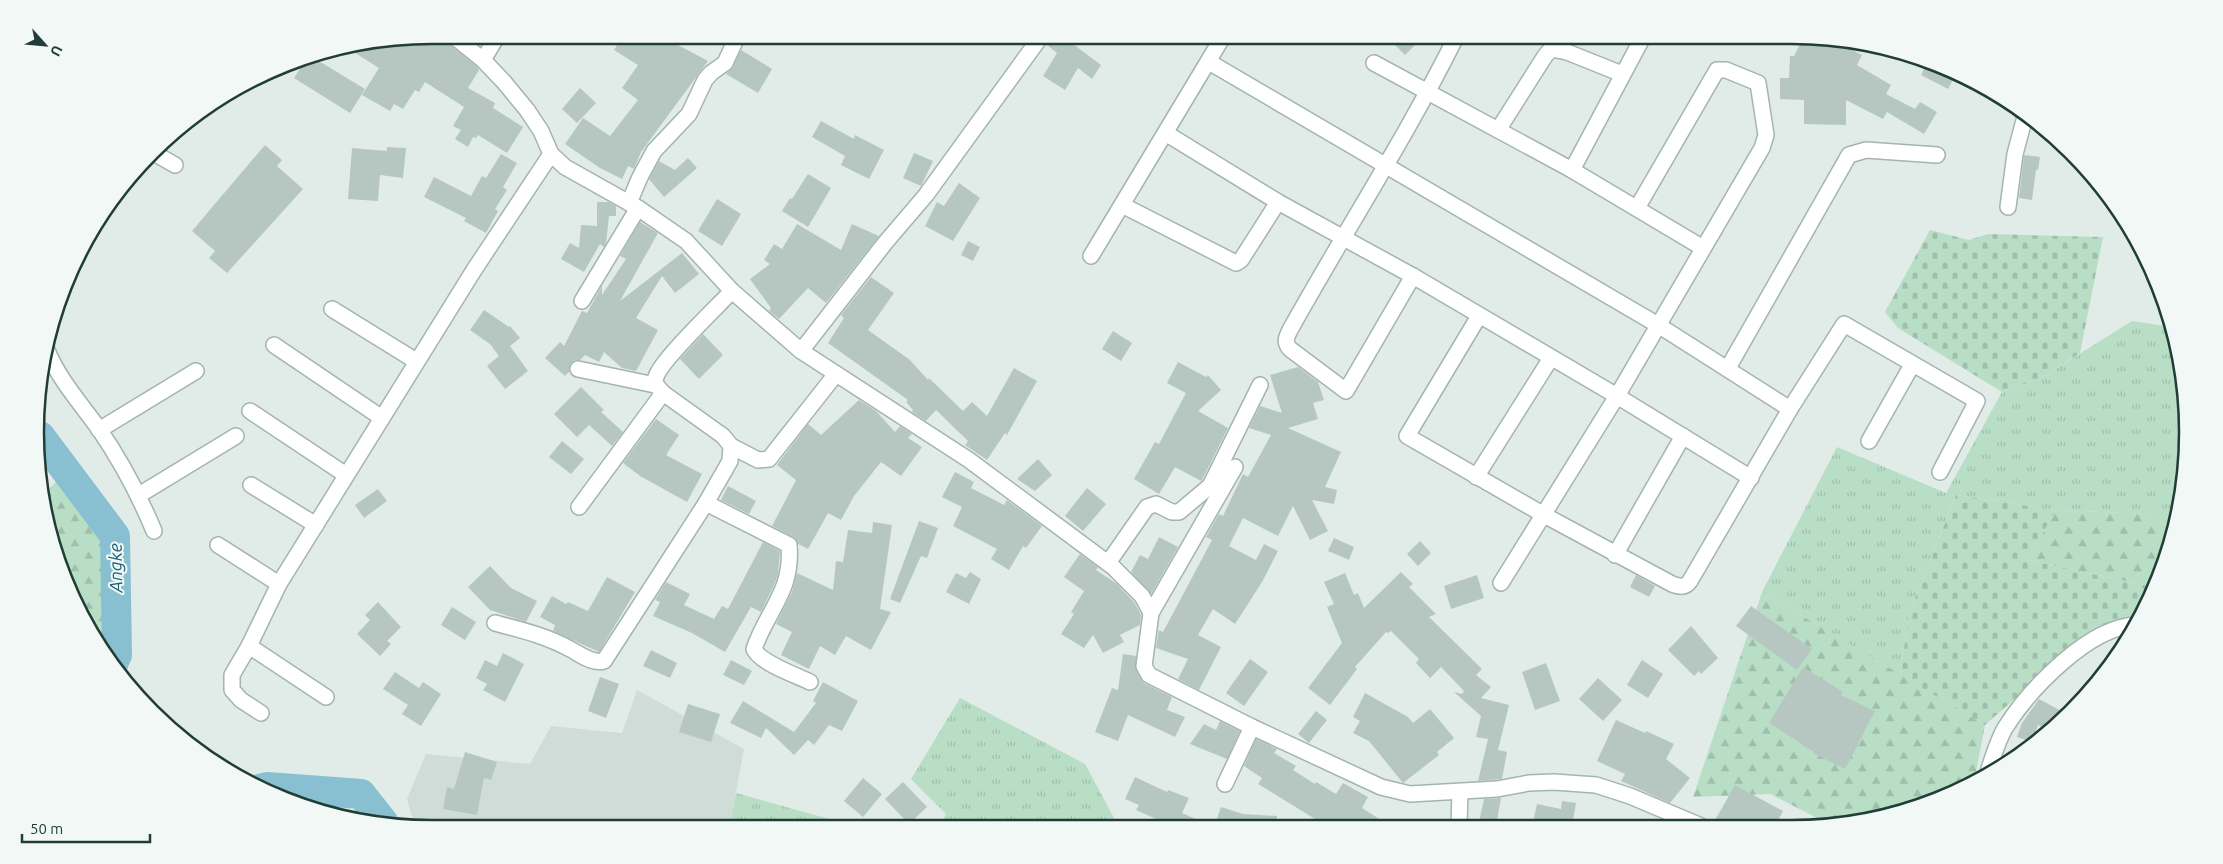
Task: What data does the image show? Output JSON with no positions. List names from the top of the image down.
{
  "water": ["Angke"],
  "scale_bar": "50 m",
  "north": "bottom right"
}
